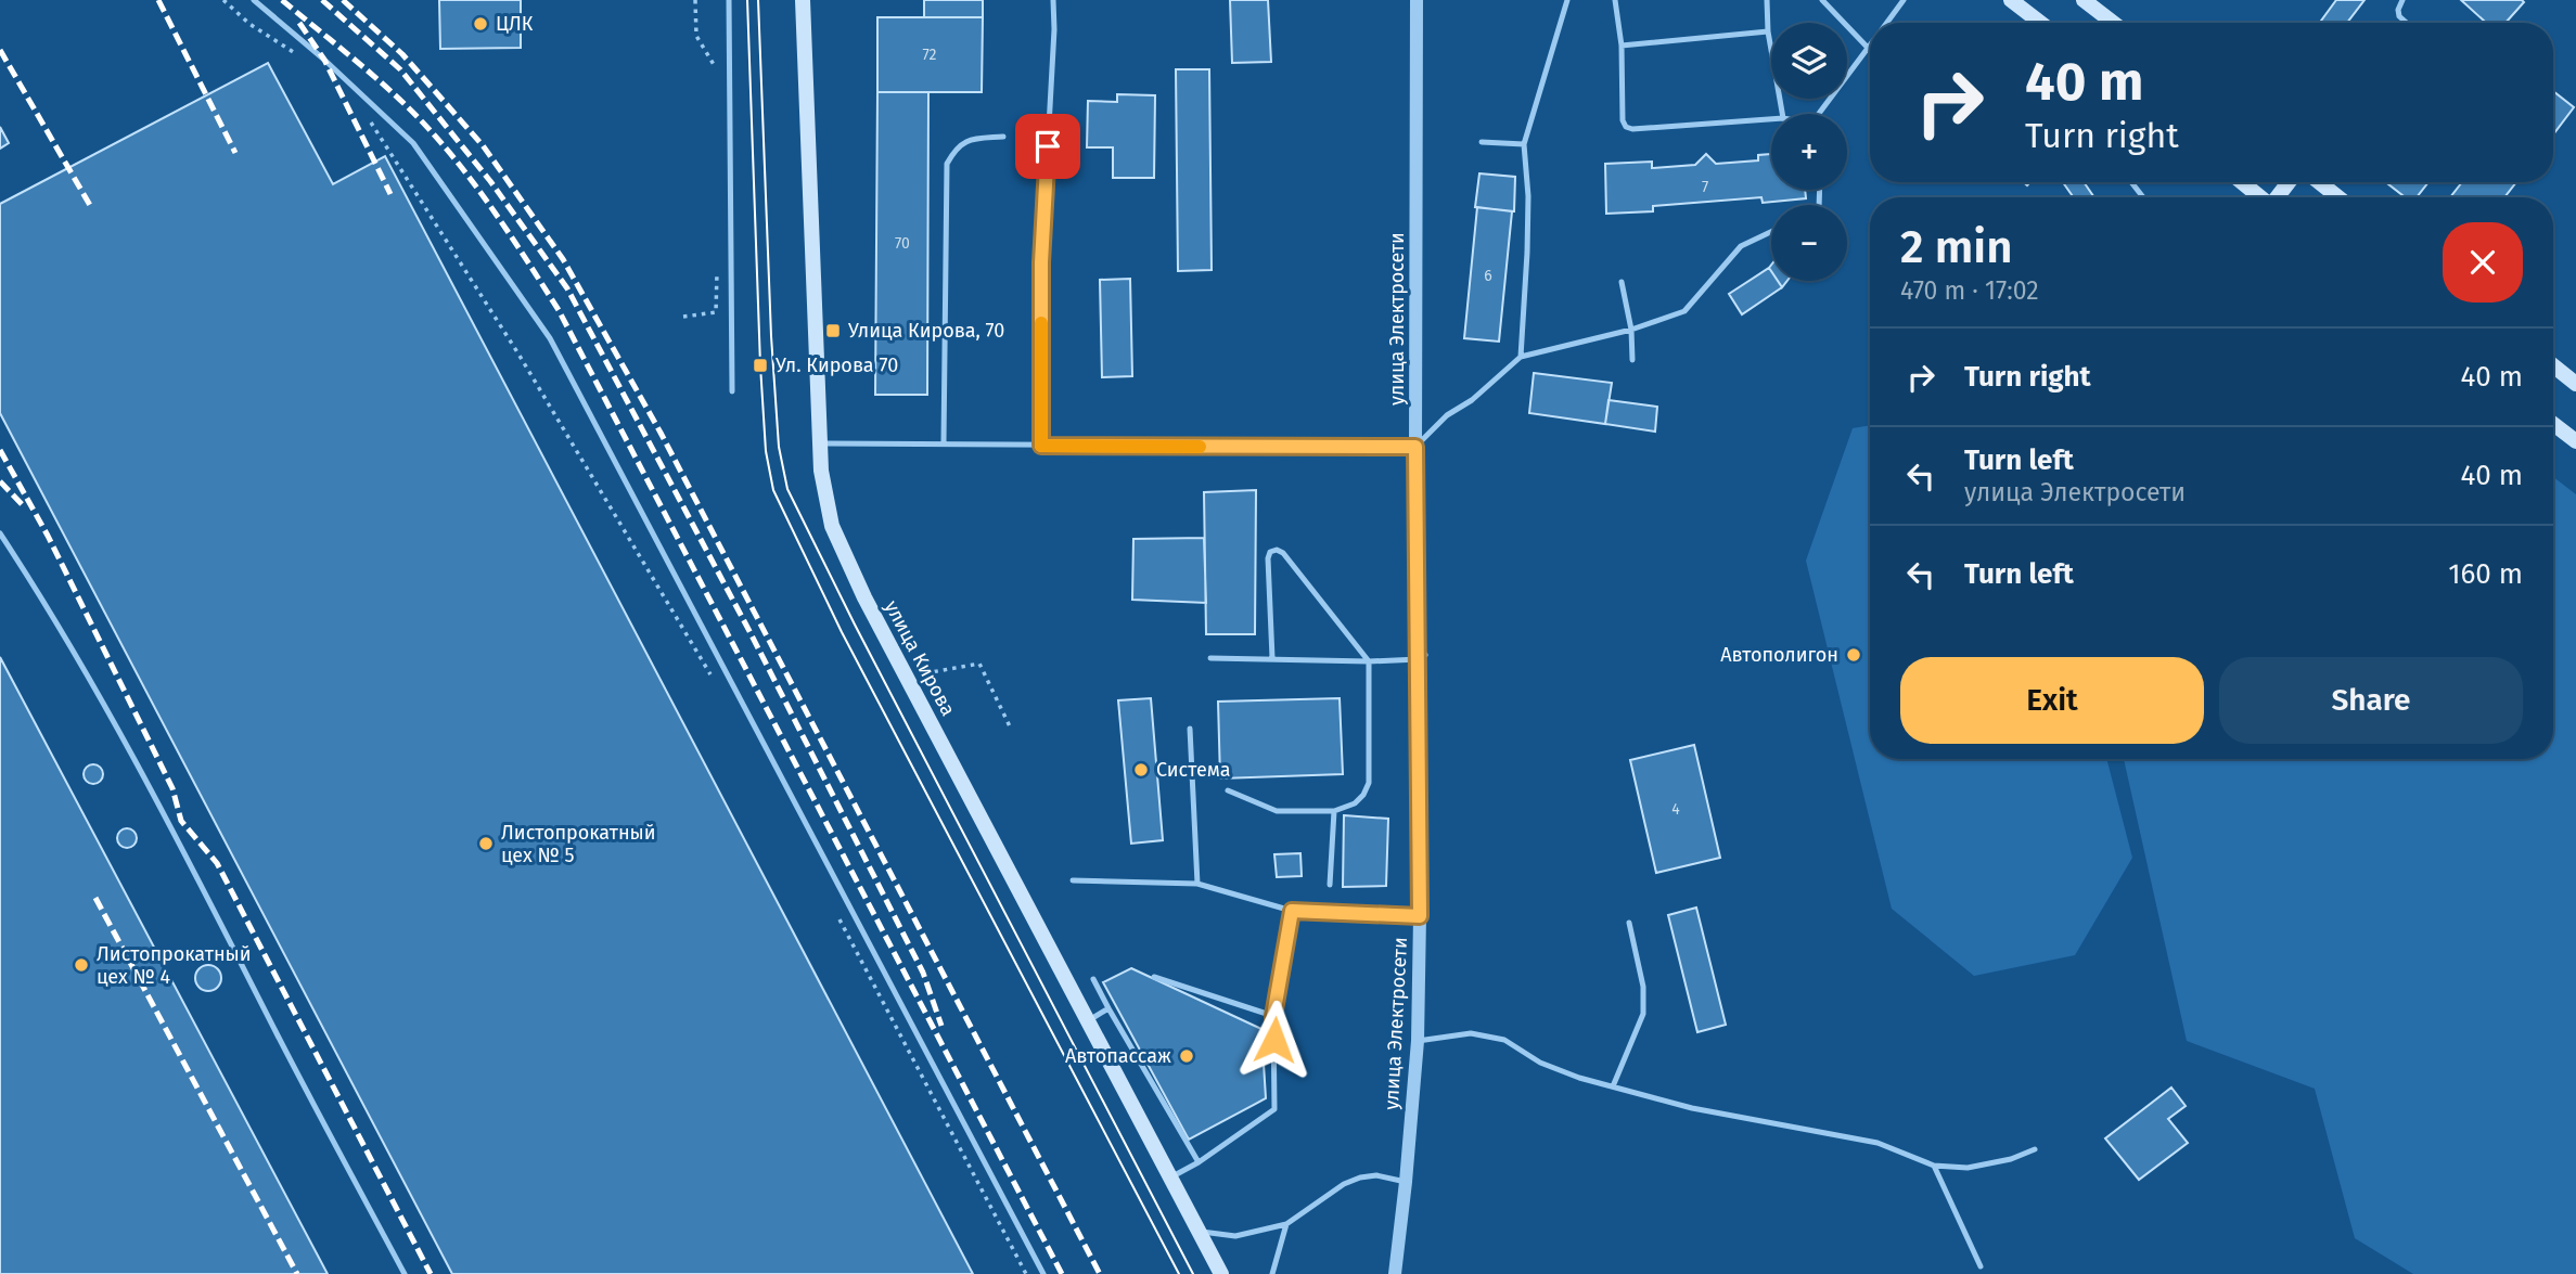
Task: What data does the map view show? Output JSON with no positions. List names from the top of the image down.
{
  "streets": {
    "main road": ["улица Кирова"],
    "street": ["улица Электросети"]
  },
  "places": {
    "other": [
      "ЦЛК",
      "Автополигон",
      "Система",
      "Листопрокатный цех № 5",
      "Листопрокатный цех № 4",
      "Автопассаж"
    ],
    "transit": ["Улица Кирова, 70", "Ул. Кирова 70"]
  },
  "house_numbers": [
    "72",
    "7",
    "70",
    "6",
    "4"
  ],
  "page": {
    "map_buttons": ["+", "−"],
    "turn": ["40 m", "Turn right"],
    "heading": ["2 min", "470 m · 17:02"],
    "list": [
      {
        "name": "Turn right",
        "value": "40 m"
      },
      {
        "name": "Turn left",
        "note": "улица Электросети",
        "value": "40 m"
      },
      {
        "name": "Turn left",
        "value": "160 m"
      }
    ],
    "buttons": ["Exit", "Share"]
  }
}
